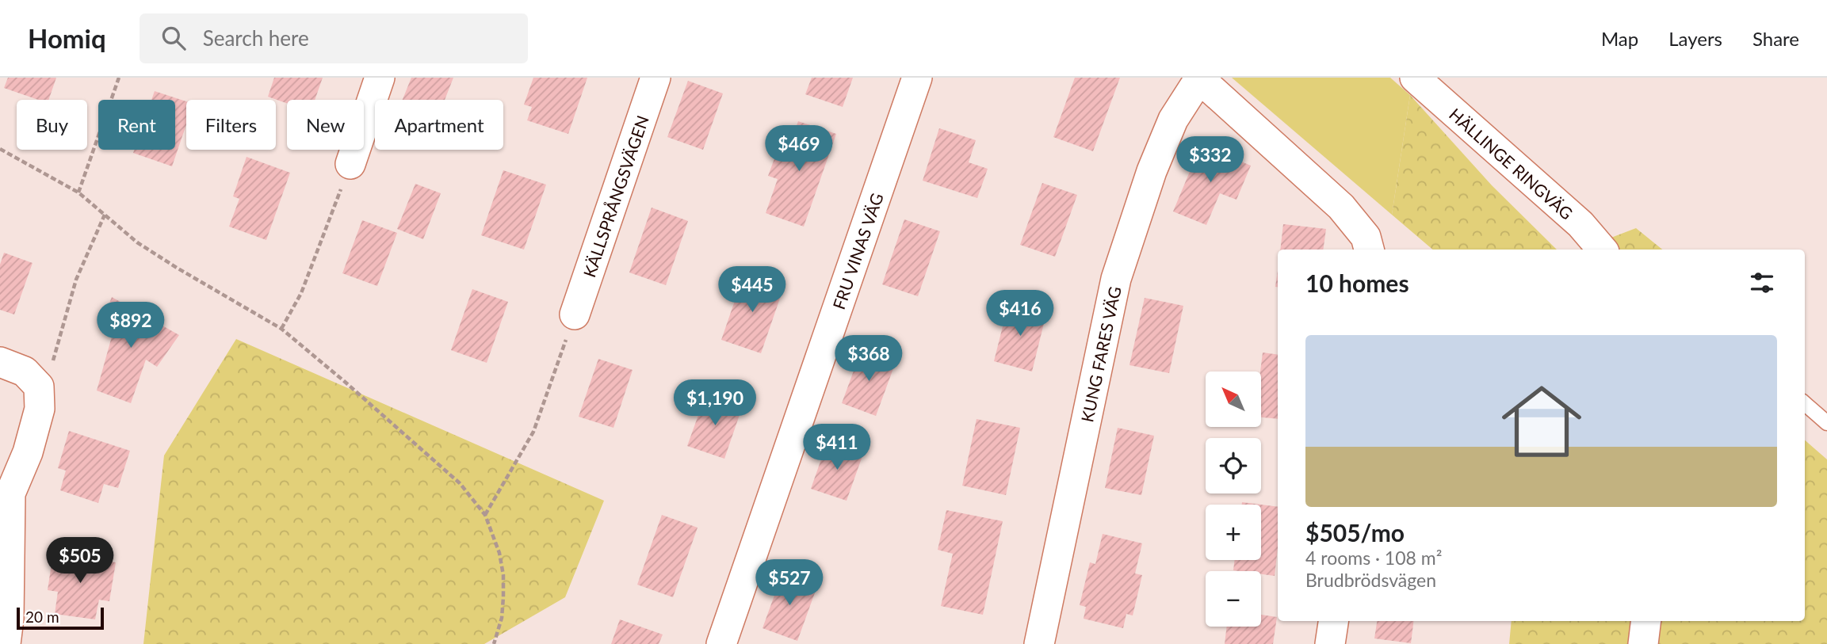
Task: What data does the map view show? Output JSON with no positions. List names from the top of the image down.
{
  "streets": {
    "street": [
      "HÄLLINGE RINGVÄG",
      "KÄLLSPRÅNGSVÄGEN",
      "FRU VINAS VÄG",
      "KUNG FARES VÄG"
    ]
  },
  "scale_bar": "20 m",
  "north": "top left",
  "page": {
    "header": "Homiq",
    "search": "Search here",
    "nav": ["Map", "Layers", "Share"],
    "chip": [
      "Buy",
      "Rent",
      "Filters",
      "New",
      "Apartment"
    ],
    "price": [
      "$469",
      "$332",
      "$445",
      "$416",
      "$892",
      "$368",
      "$1,190",
      "$411",
      "$505",
      "$527"
    ],
    "heading": "10 homes",
    "list": [
      {
        "name": "$505/mo",
        "note": "4 rooms · 108 m² · Brudbrödsvägen"
      }
    ],
    "map_buttons": ["+", "−"],
    "scale": "20 m"
  }
}
